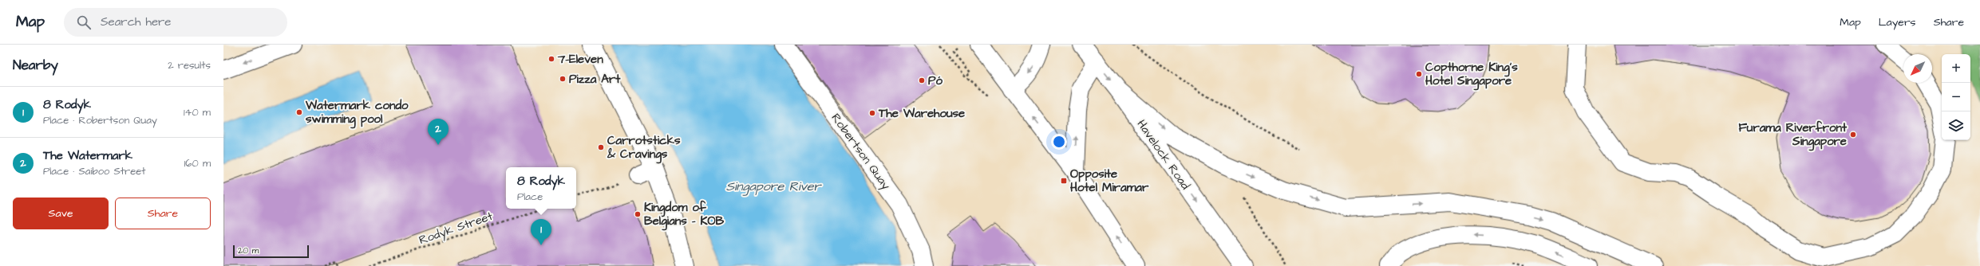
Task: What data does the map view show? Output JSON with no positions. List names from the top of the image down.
{
  "streets": {
    "main road": ["Robertson Quay", "Havelock Road"],
    "path": ["Rodyk Street"]
  },
  "water": ["Singapore River"],
  "places": {
    "other": [
      "7-Eleven",
      "Copthorne King's Hotel Singapore",
      "Pizza Art",
      "Pó",
      "Watermark condo swimming pool",
      "The Warehouse",
      "Furama Riverfront Singapore",
      "Carrotsticks & Cravings",
      "Kingdom of Belgians - KOB"
    ],
    "transit": ["Opposite Hotel Miramar"]
  },
  "scale_bar": "20 m",
  "north": "bottom left",
  "page": {
    "header": "Map",
    "search": "Search here",
    "nav": ["Map", "Layers", "Share"],
    "heading": ["Nearby", "2 results"],
    "map_buttons": ["+", "−"],
    "list": [
      {
        "mark": "1",
        "name": "8 Rodyk",
        "note": "Place · Robertson Quay",
        "value": "140 m"
      },
      {
        "mark": "2",
        "name": "The Watermark",
        "note": "Place · Saiboo Street",
        "value": "160 m"
      }
    ],
    "pins": ["2", "1"],
    "popup": ["8 Rodyk", "Place"],
    "buttons": ["Save", "Share"],
    "scale": "20 m"
  }
}
